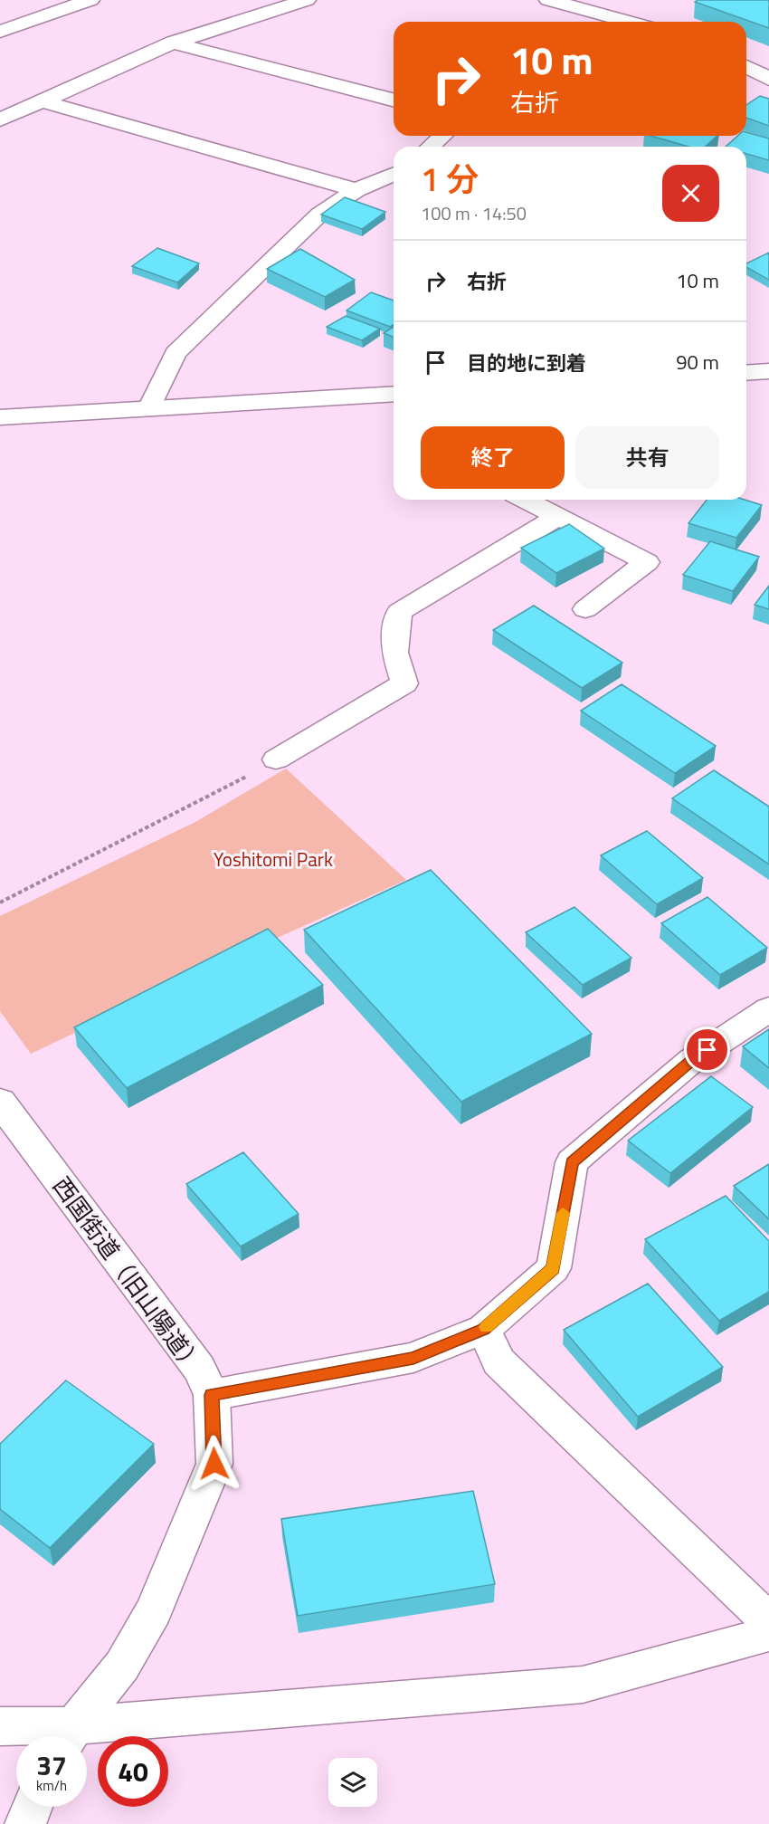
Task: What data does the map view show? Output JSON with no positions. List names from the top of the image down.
{
  "streets": {
    "street": ["西国街道（旧山陽道）"]
  },
  "parks": ["Yoshitomi Park"],
  "page": {
    "turn": ["10 m", "右折"],
    "heading": ["1 分", "100 m · 14:50"],
    "list": [
      {
        "name": "右折",
        "value": "10 m"
      },
      {
        "name": "目的地に到着",
        "value": "90 m"
      }
    ],
    "buttons": ["終了", "共有"],
    "speed": "37 km/h",
    "limit": "40"
  }
}
